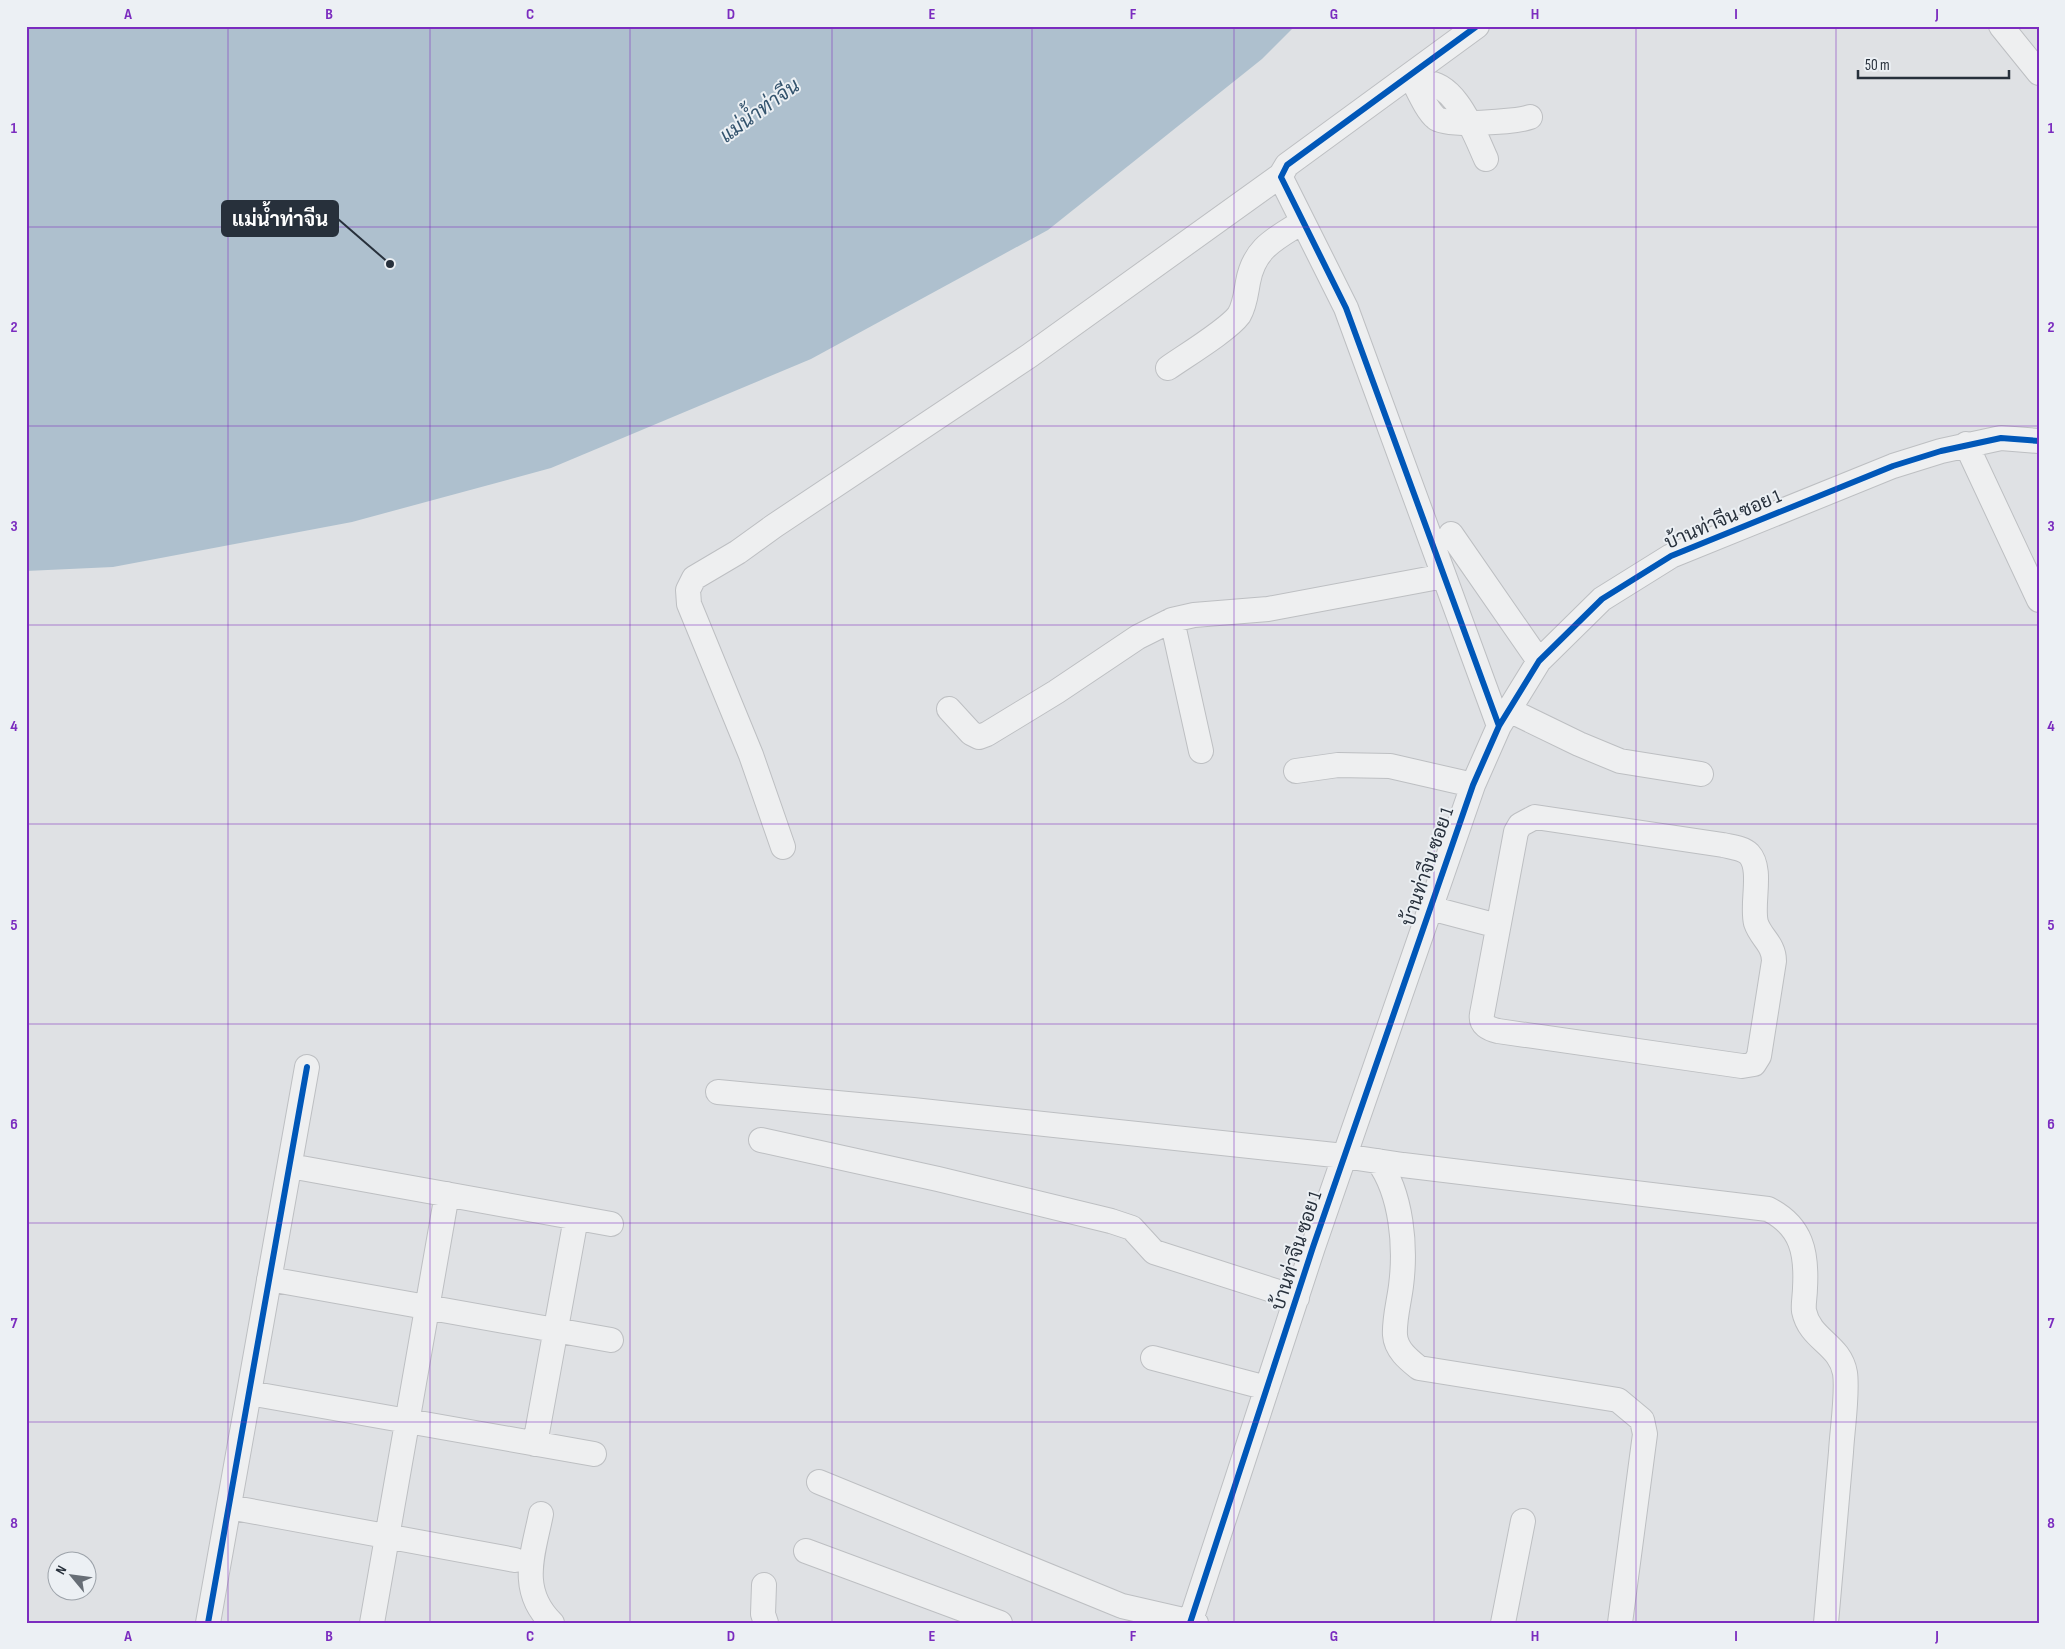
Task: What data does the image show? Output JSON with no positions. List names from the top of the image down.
{
  "streets": {
    "street": ["บ้านท่าจีน ซอย 1"]
  },
  "water": ["แม่น้ำท่าจีน"],
  "places": ["แม่น้ำท่าจีน"],
  "scale_bar": "50 m",
  "north": "top left",
  "grid": {
    "columns": [
      "A",
      "B",
      "C",
      "D",
      "E",
      "F",
      "G",
      "H",
      "I",
      "J"
    ],
    "rows": [
      "1",
      "2",
      "3",
      "4",
      "5",
      "6",
      "7",
      "8"
    ]
  }
}
